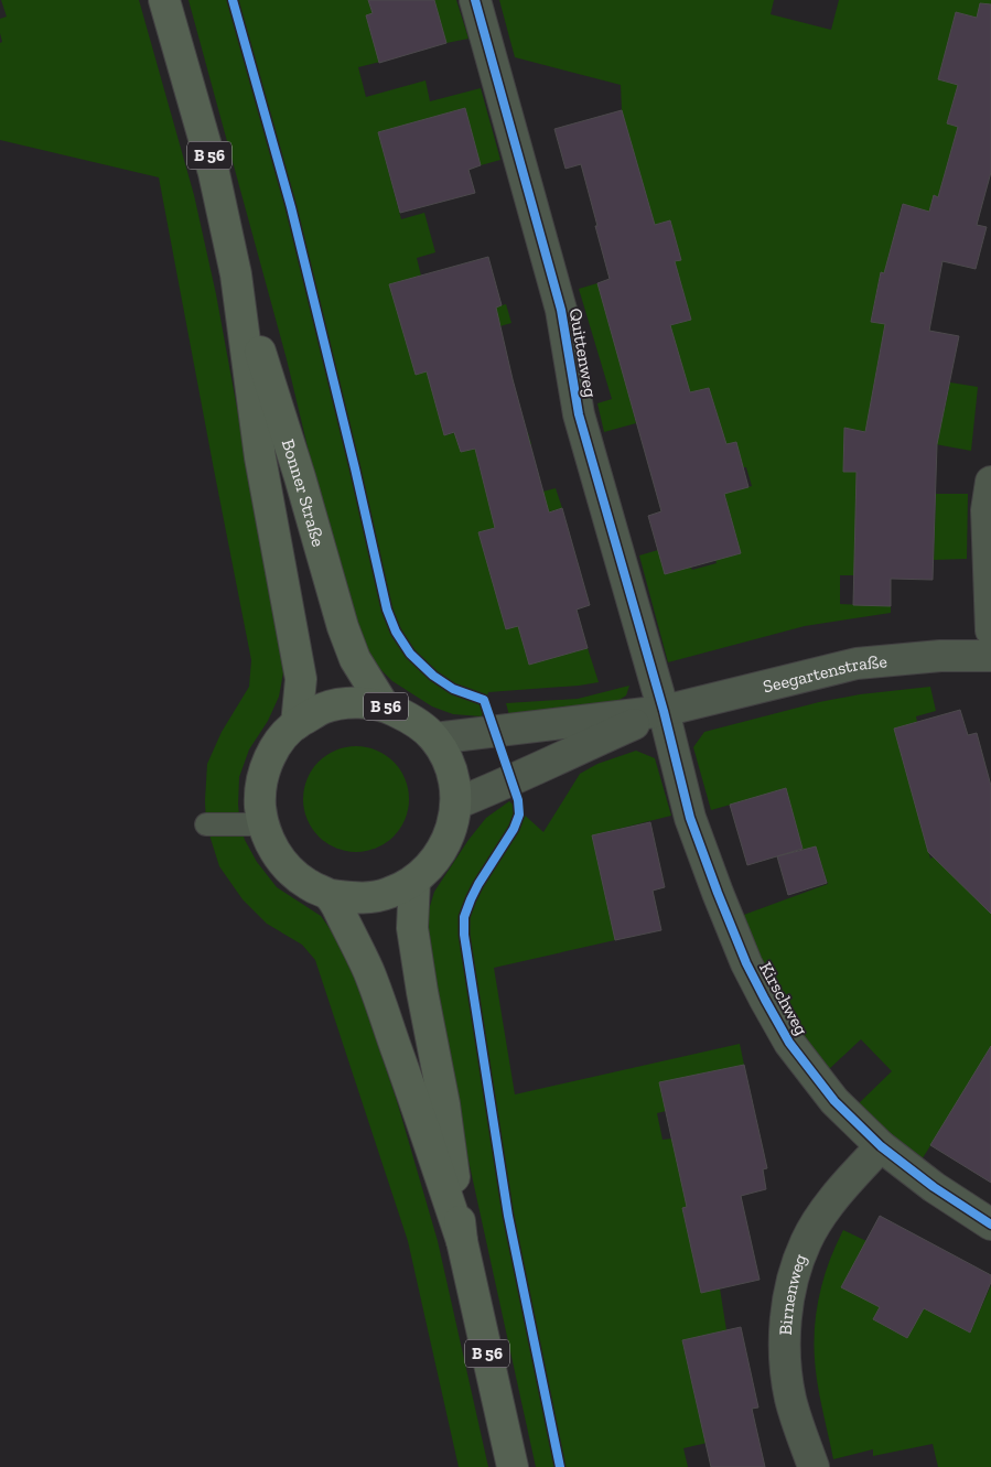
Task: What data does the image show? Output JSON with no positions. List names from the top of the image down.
{
  "streets": {
    "main road": ["B 56", "Bonner Straße"],
    "street": [
      "Quittenweg",
      "Seegartenstraße",
      "Kirschweg",
      "Birnenweg"
    ]
  },
  "crossings": [
    ["B 56", "Bonner Straße"],
    ["B 56", "Seegartenstraße"],
    ["Quittenweg", "Seegartenstraße"],
    ["Quittenweg", "Kirschweg"],
    ["Bonner Straße", "Seegartenstraße"],
    ["Seegartenstraße", "Kirschweg"],
    ["Kirschweg", "Birnenweg"]
  ]
}
